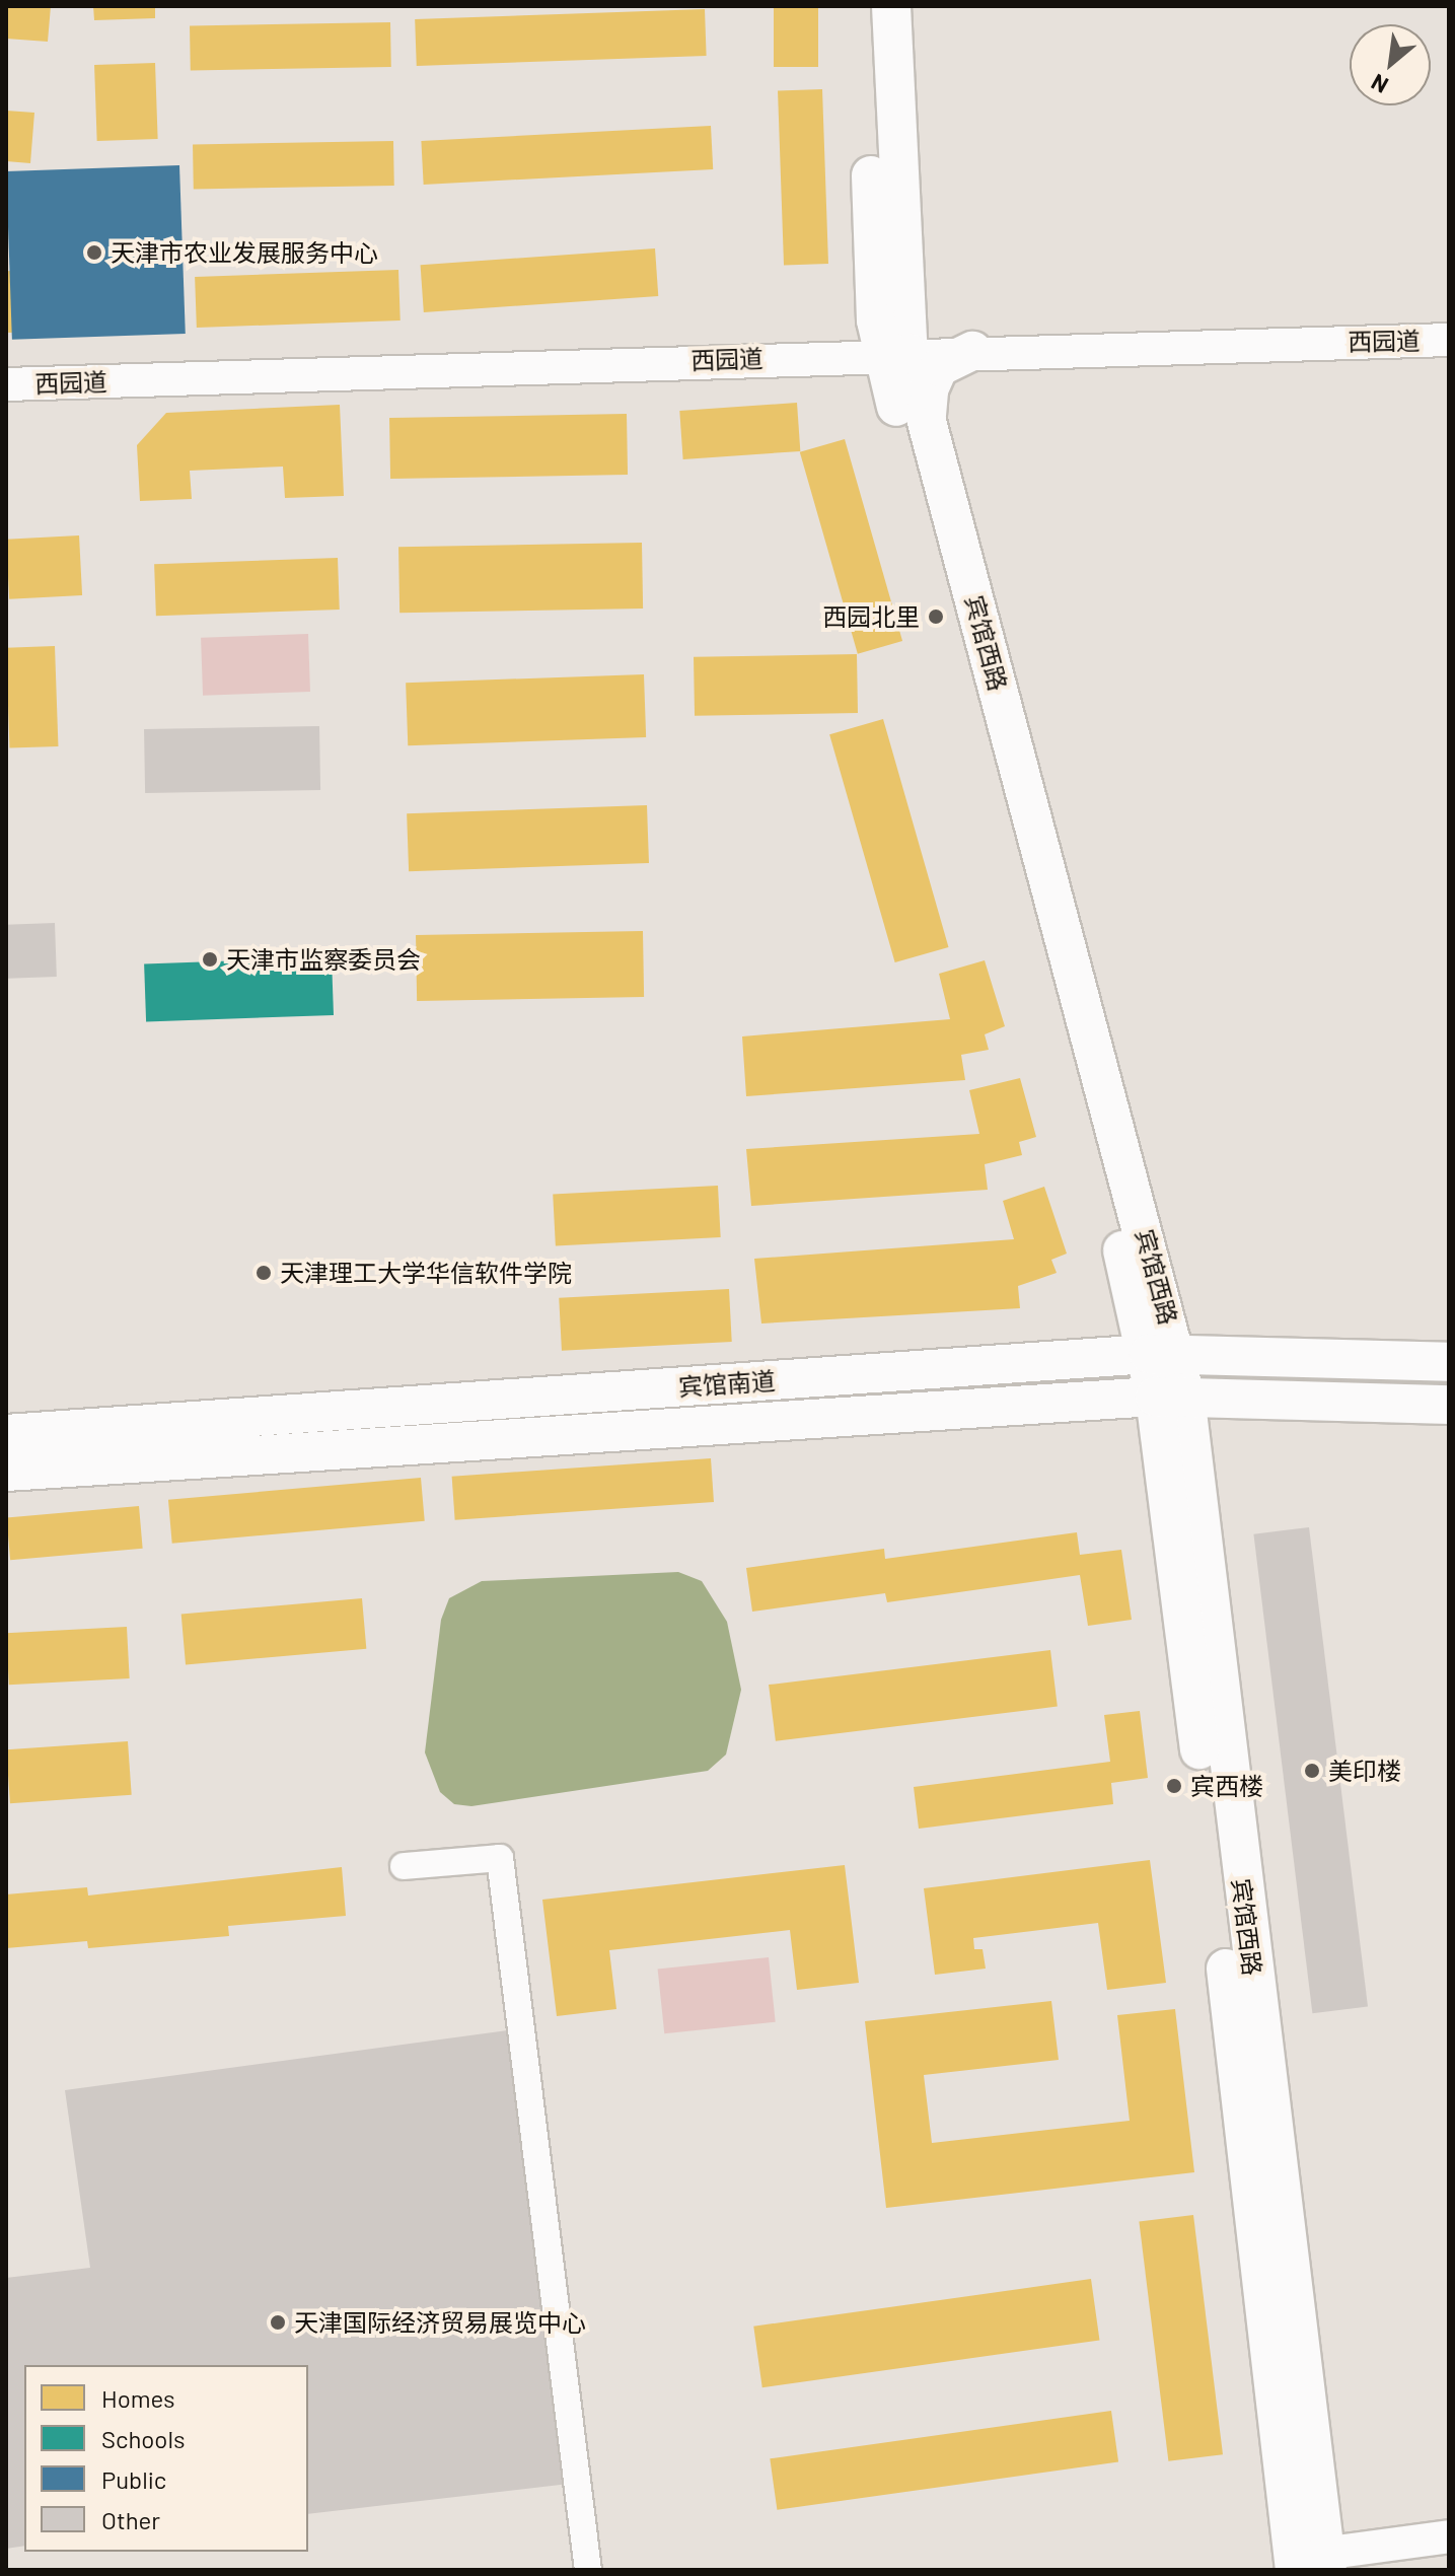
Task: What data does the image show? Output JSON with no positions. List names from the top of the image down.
{
  "streets": {
    "main road": ["宾馆西路", "宾馆南道"],
    "street": ["西园道"]
  },
  "crossings": [
    ["西园道", "宾馆西路"],
    ["宾馆西路", "宾馆南道"]
  ],
  "places": [
    "天津市农业发展服务中心",
    "西园北里",
    "天津市监察委员会",
    "天津理工大学华信软件学院",
    "美印楼",
    "宾西楼",
    "天津国际经济贸易展览中心"
  ],
  "legend": [
    "Homes",
    "Schools",
    "Public",
    "Other"
  ],
  "north": "bottom left"
}
